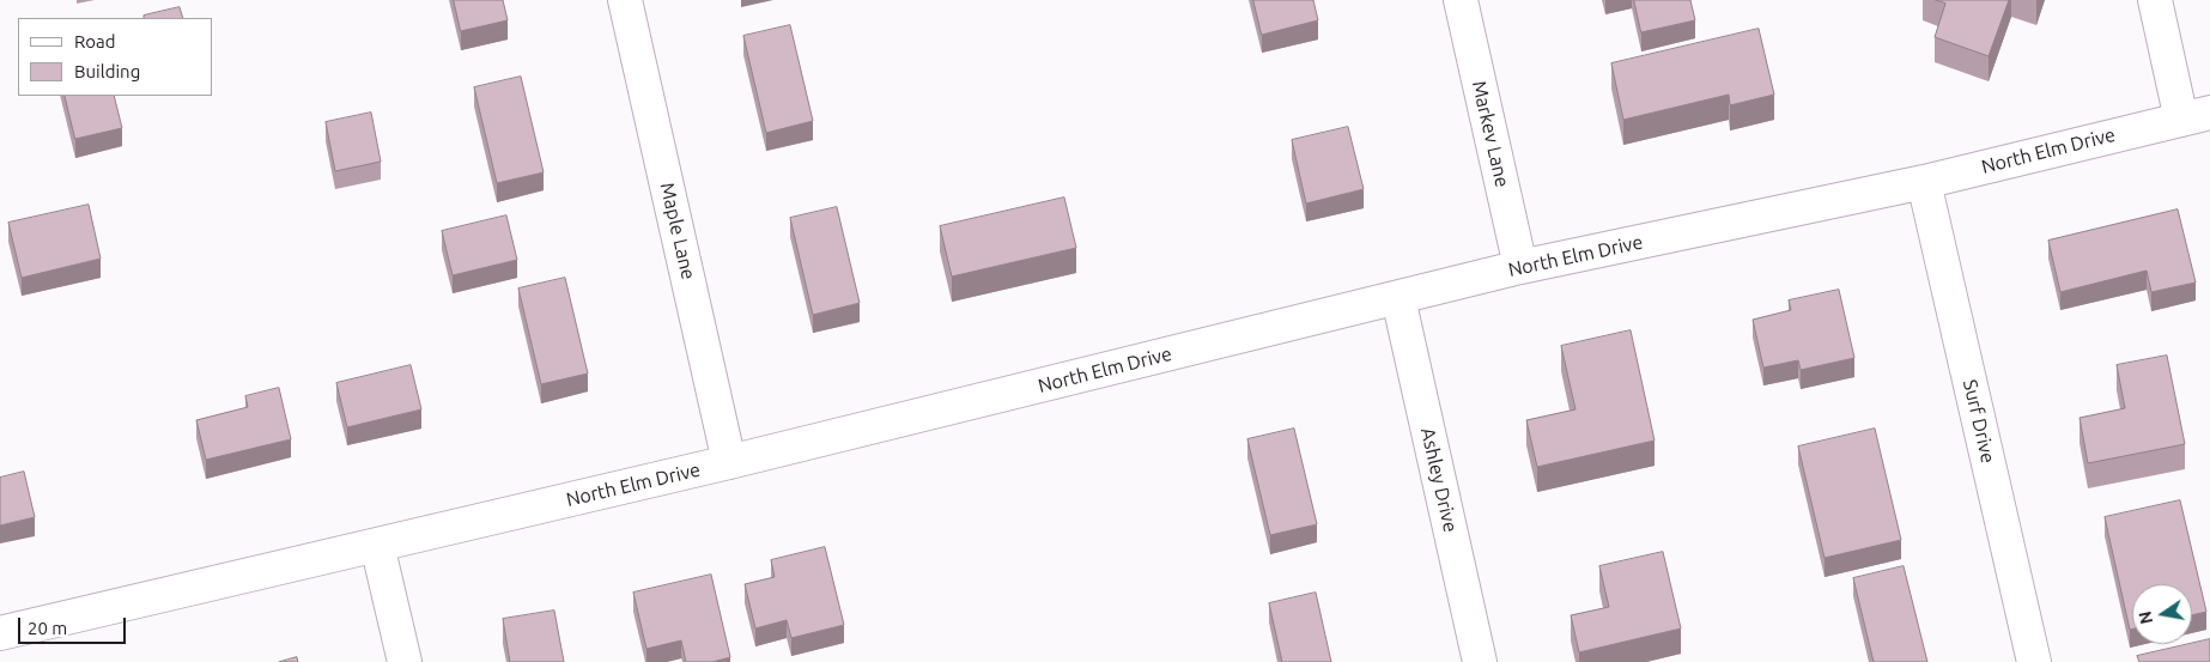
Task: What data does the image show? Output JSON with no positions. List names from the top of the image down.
{
  "streets": {
    "street": [
      "Markev Lane",
      "North Elm Drive",
      "Maple Lane",
      "Surf Drive",
      "Ashley Drive"
    ]
  },
  "crossings": [
    ["Markev Lane", "North Elm Drive"],
    ["North Elm Drive", "Maple Lane"],
    ["North Elm Drive", "Surf Drive"],
    ["North Elm Drive", "Ashley Drive"]
  ],
  "legend": ["Road", "Building"],
  "scale_bar": "20 m",
  "north": "left"
}
